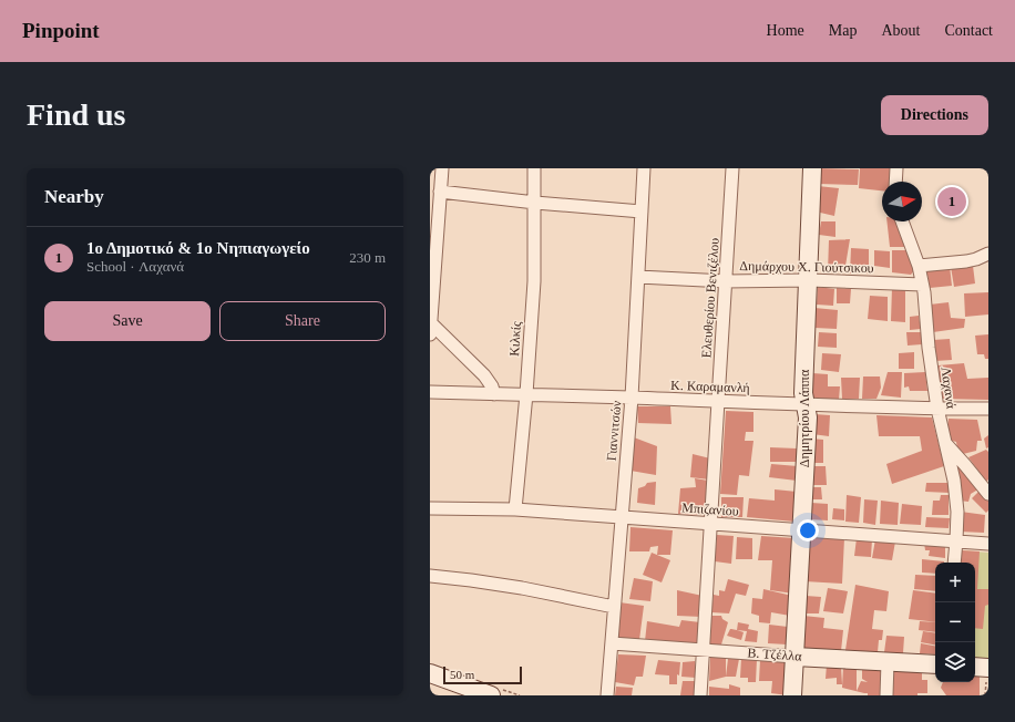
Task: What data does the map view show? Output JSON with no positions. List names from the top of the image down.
{
  "streets": {
    "street": [
      "Δημάρχου Χ. Γιούτσικου",
      "Ελευθερίου Βενιζέλου",
      "Κιλκίς",
      "Κ. Καραμανλή",
      "Λαχανά",
      "Δημητρίου Λάππα",
      "Γιαννιτσών",
      "Μπιζανίου",
      "Β. Τζέλλα"
    ]
  },
  "crossings": [
    ["Δημάρχου Χ. Γιούτσικου", "Ελευθερίου Βενιζέλου"],
    ["Δημάρχου Χ. Γιούτσικου", "Λαχανά"],
    ["Δημάρχου Χ. Γιούτσικου", "Δημητρίου Λάππα"],
    ["Δημάρχου Χ. Γιούτσικου", "Γιαννιτσών"],
    ["Ελευθερίου Βενιζέλου", "Κ. Καραμανλή"],
    ["Ελευθερίου Βενιζέλου", "Μπιζανίου"],
    ["Ελευθερίου Βενιζέλου", "Β. Τζέλλα"],
    ["Κιλκίς", "Κ. Καραμανλή"],
    ["Κιλκίς", "Μπιζανίου"],
    ["Κ. Καραμανλή", "Λαχανά"],
    ["Κ. Καραμανλή", "Δημητρίου Λάππα"],
    ["Κ. Καραμανλή", "Γιαννιτσών"],
    ["Λαχανά", "Μπιζανίου"],
    ["Δημητρίου Λάππα", "Μπιζανίου"],
    ["Δημητρίου Λάππα", "Β. Τζέλλα"],
    ["Γιαννιτσών", "Μπιζανίου"],
    ["Γιαννιτσών", "Β. Τζέλλα"]
  ],
  "scale_bar": "50 m",
  "north": "right",
  "page": {
    "header": "Pinpoint",
    "nav": [
      "Home",
      "Map",
      "About",
      "Contact"
    ],
    "buttons": [
      "Directions",
      ["Save", "Share"]
    ],
    "title": "Find us",
    "heading": "Nearby",
    "pins": "1",
    "list": [
      {
        "mark": "1",
        "name": "1ο Δημοτικό & 1ο Νηπιαγωγείο",
        "note": "School · Λαχανά",
        "value": "230 m"
      }
    ],
    "map_buttons": ["+", "−"],
    "scale": "50 m"
  }
}
